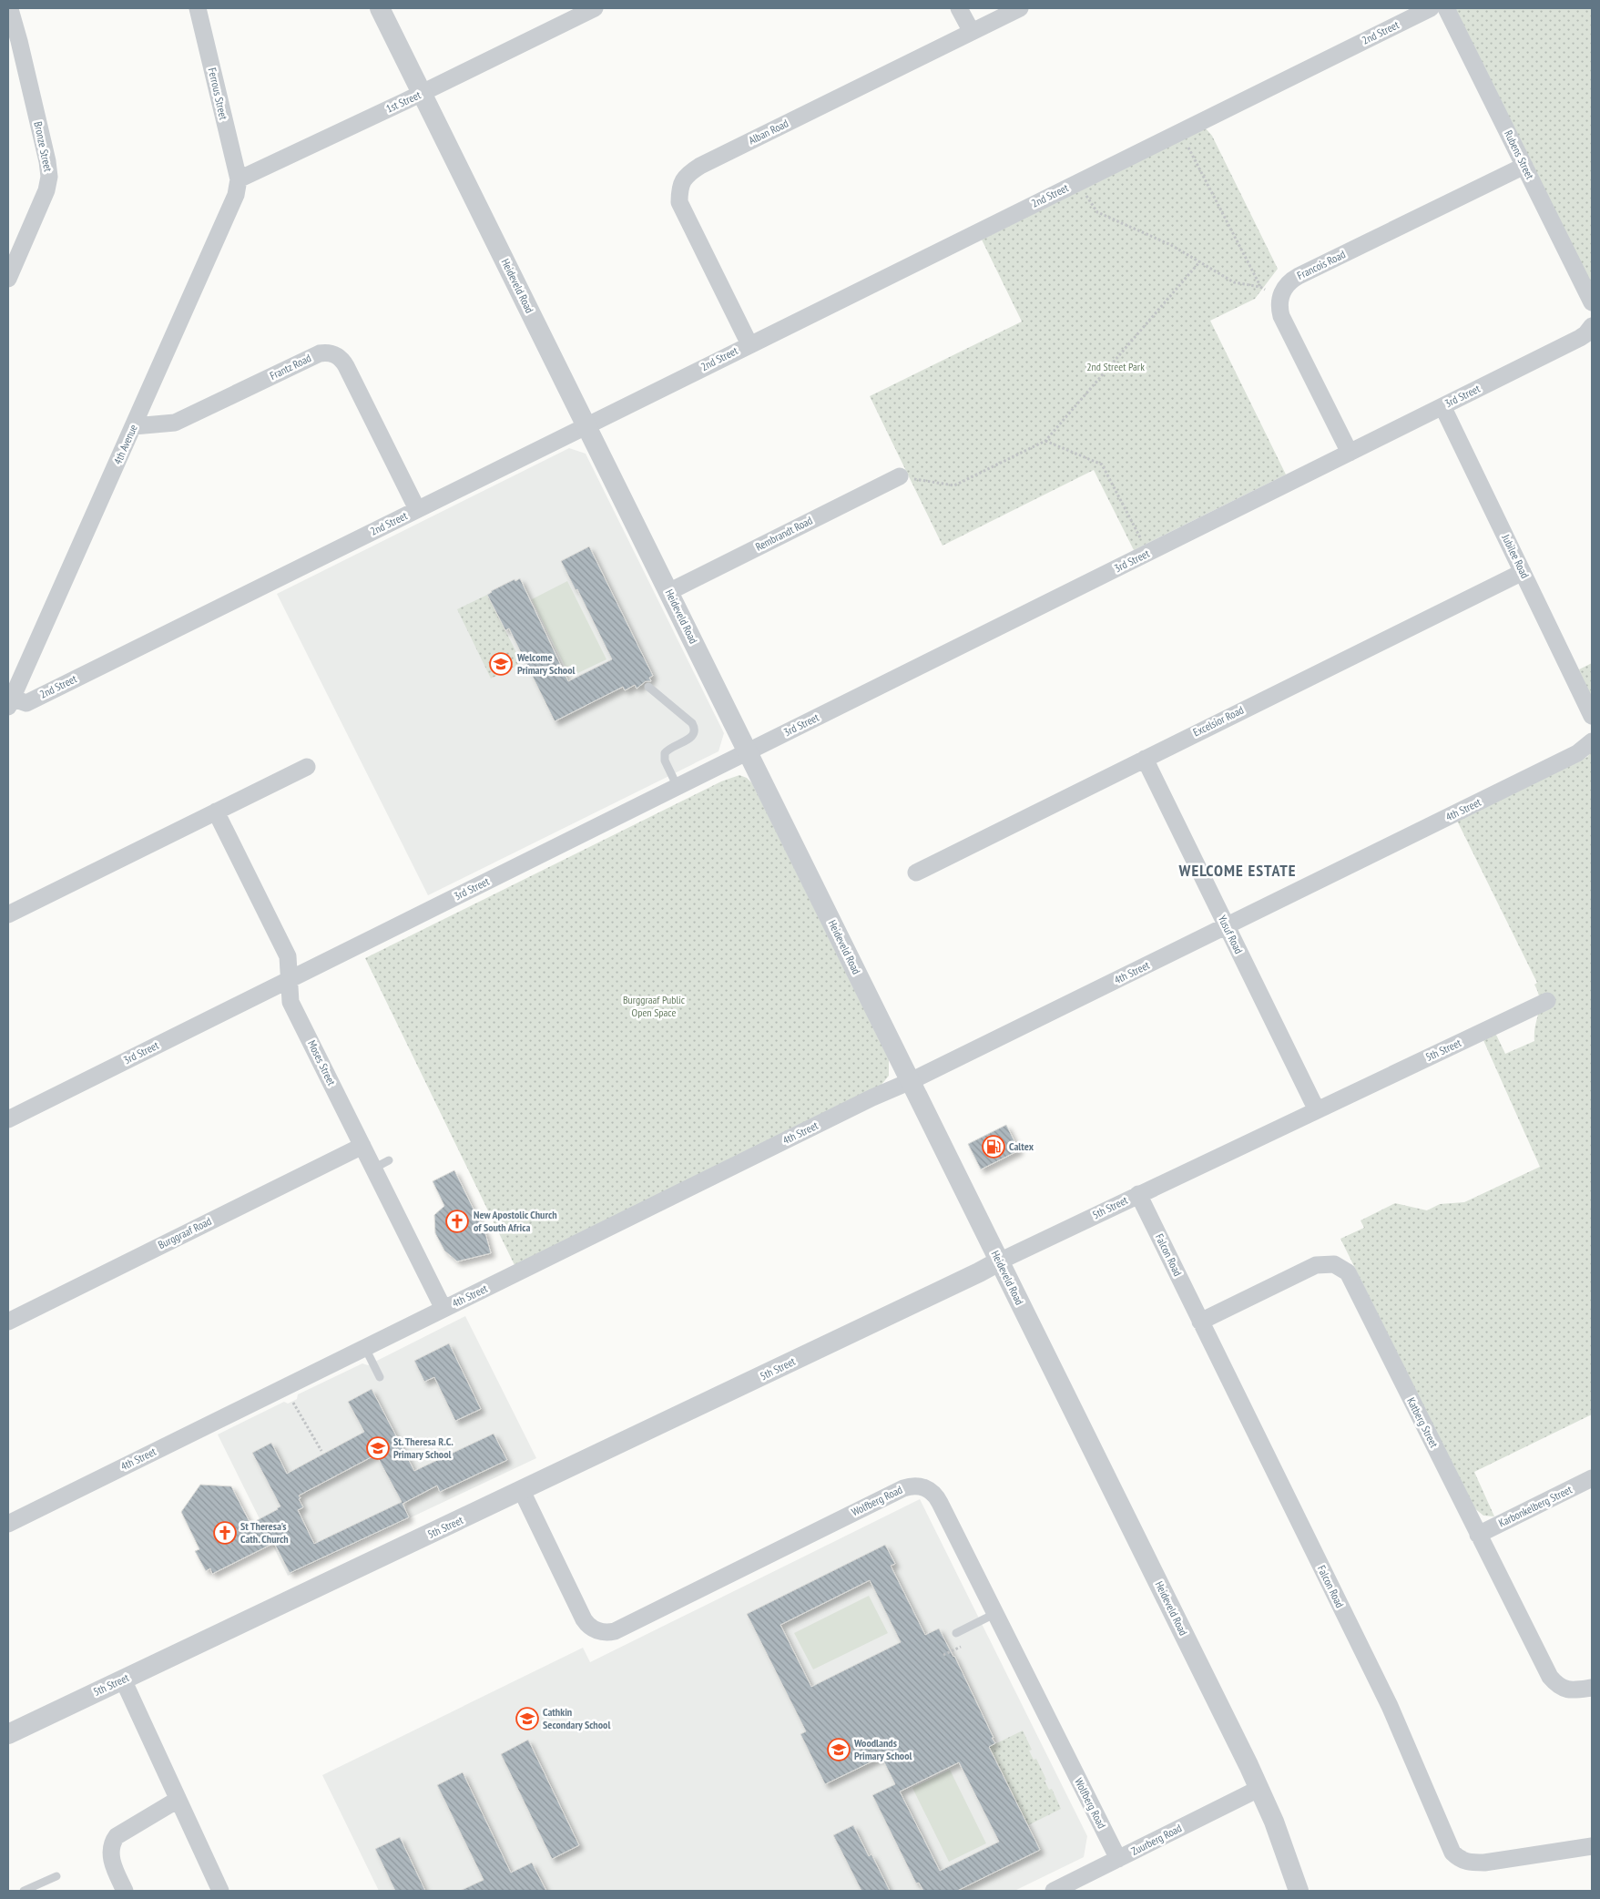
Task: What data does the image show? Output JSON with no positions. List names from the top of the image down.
{
  "streets": {
    "street": [
      "2nd Street",
      "Ferrous Street",
      "1st Street",
      "Alban Road",
      "Bronze Street",
      "Rubens Street",
      "Francois Road",
      "Heideveld Road",
      "Frantz Road",
      "3rd Street",
      "4th Avenue",
      "Rembrandt Road",
      "Jubilee Road",
      "Excelsior Road",
      "4th Street",
      "Yusuf Road",
      "5th Street",
      "Moses Street",
      "Burggraaf Road",
      "Falcon Road",
      "Katberg Street",
      "Wolfberg Road",
      "Karbonkelberg Street",
      "Zuurberg Road"
    ]
  },
  "crossings": [
    ["2nd Street", "Alban Road"],
    ["2nd Street", "Heideveld Road"],
    ["2nd Street", "Frantz Road"],
    ["2nd Street", "4th Avenue"],
    ["Ferrous Street", "1st Street"],
    ["Ferrous Street", "4th Avenue"],
    ["1st Street", "Heideveld Road"],
    ["1st Street", "4th Avenue"],
    ["Rubens Street", "Francois Road"],
    ["Heideveld Road", "3rd Street"],
    ["Heideveld Road", "Rembrandt Road"],
    ["Heideveld Road", "4th Street"],
    ["Heideveld Road", "5th Street"],
    ["Heideveld Road", "Zuurberg Road"],
    ["Frantz Road", "4th Avenue"],
    ["3rd Street", "Jubilee Road"],
    ["3rd Street", "Moses Street"],
    ["Jubilee Road", "Excelsior Road"],
    ["Excelsior Road", "Yusuf Road"],
    ["4th Street", "Yusuf Road"],
    ["4th Street", "Moses Street"],
    ["Yusuf Road", "5th Street"],
    ["5th Street", "Falcon Road"],
    ["5th Street", "Wolfberg Road"],
    ["Moses Street", "Burggraaf Road"],
    ["Falcon Road", "Katberg Street"],
    ["Katberg Street", "Karbonkelberg Street"],
    ["Wolfberg Road", "Zuurberg Road"]
  ],
  "districts": ["WELCOME ESTATE"],
  "parks": ["2nd Street Park", "Burggraaf Public Open Space"],
  "places": {
    "school or university": [
      "Welcome Primary School",
      "St. Theresa R.C. Primary School",
      "Cathkin Secondary School",
      "Woodlands Primary School"
    ],
    "fuel station": ["Caltex"],
    "church": ["New Apostolic Church of South Africa", "St Theresa's Cath. Church"]
  }
}
